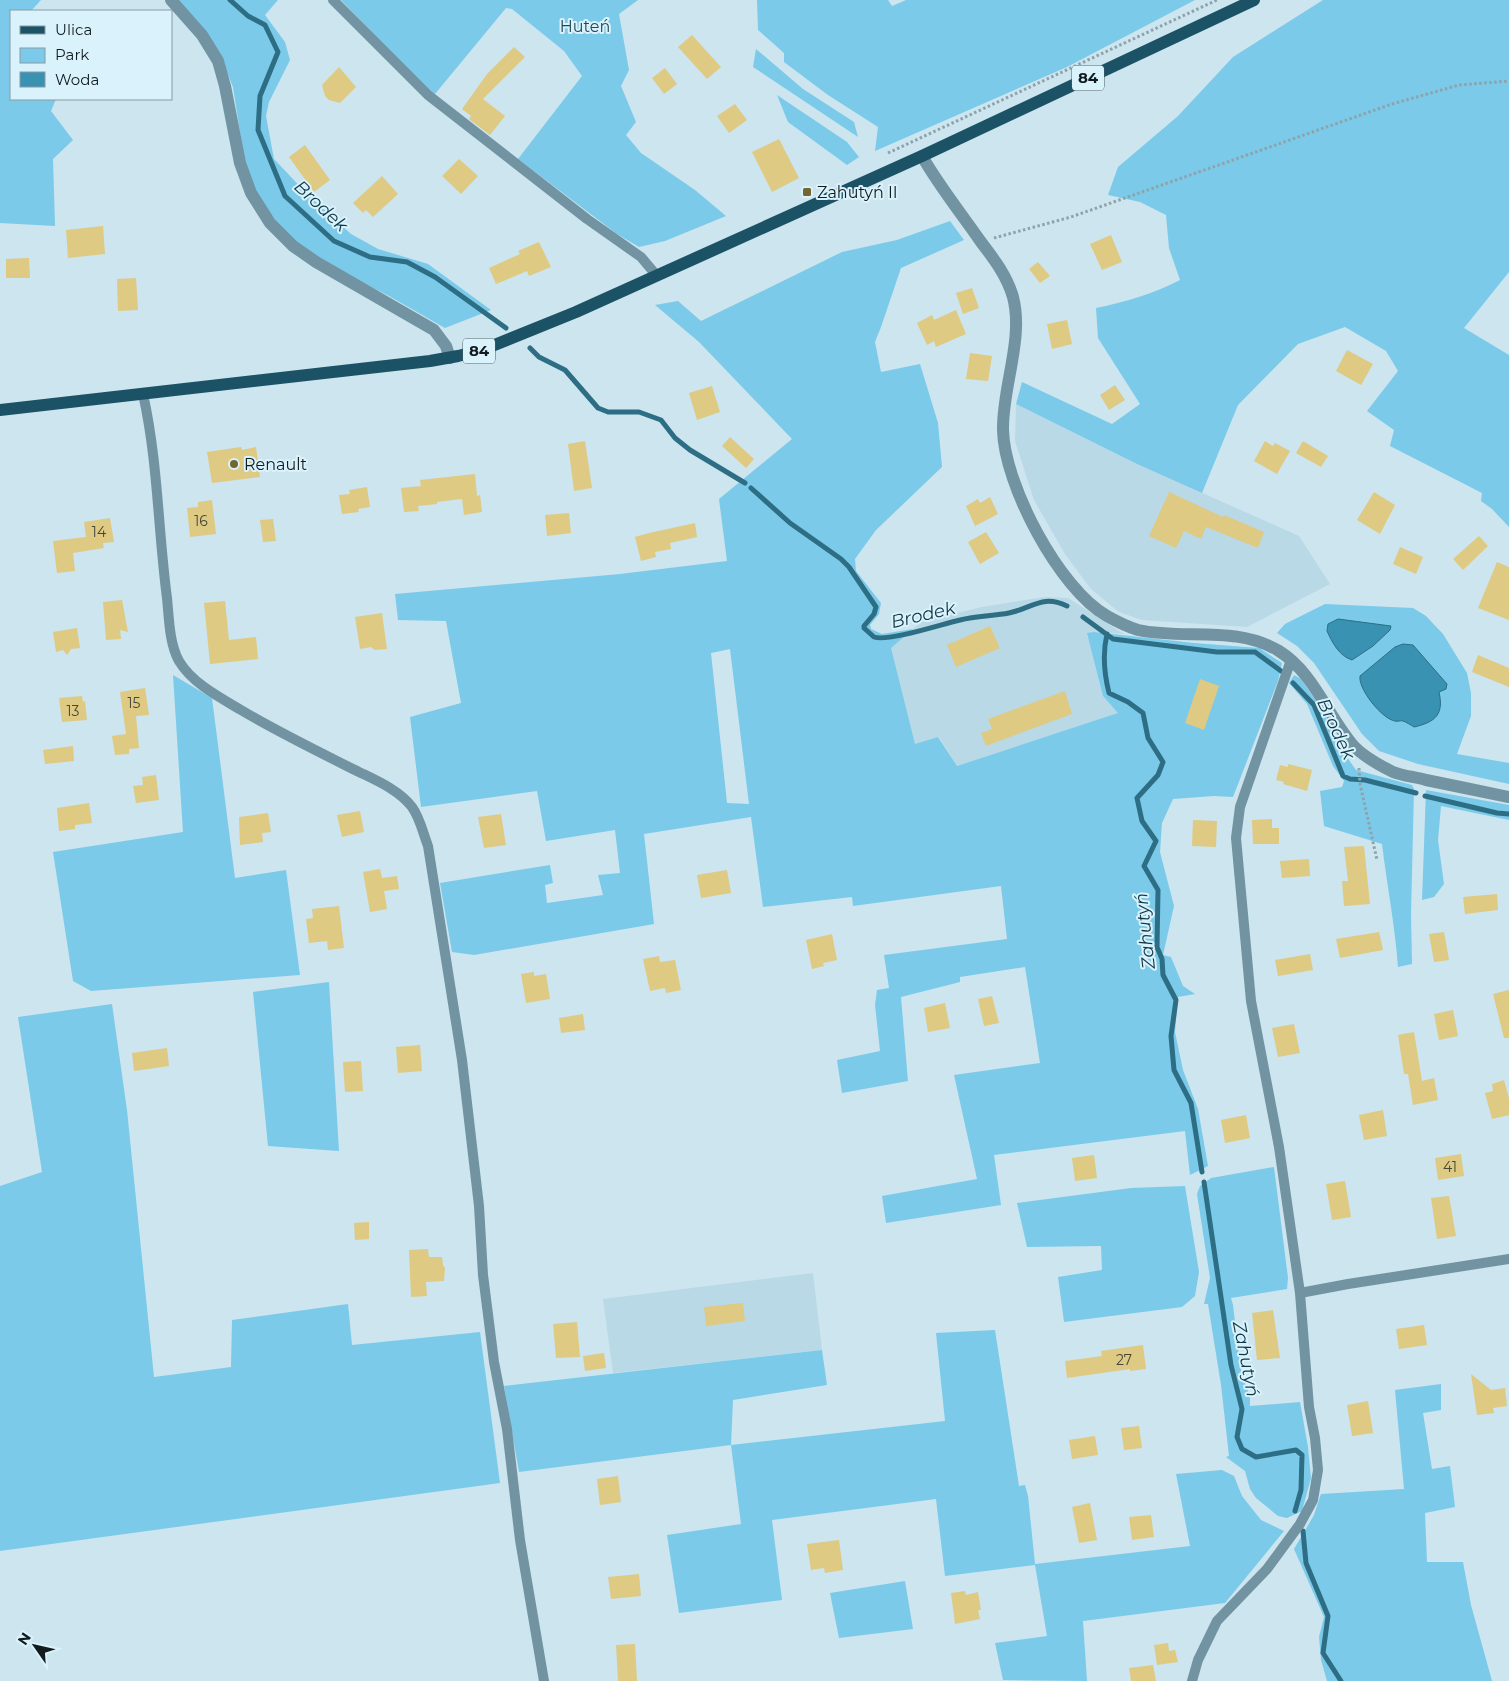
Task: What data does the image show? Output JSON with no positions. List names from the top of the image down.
{
  "streets": {
    "main road": ["84"]
  },
  "water": ["Brodek", "Zahutyń"],
  "parks": ["Huteń"],
  "places": {
    "transit": ["Zahutyń II"],
    "other": ["Renault"]
  },
  "house_numbers": [
    "16",
    "14",
    "15",
    "13",
    "41",
    "27"
  ],
  "legend": ["Ulica", "Park", "Woda"],
  "north": "top left"
}
